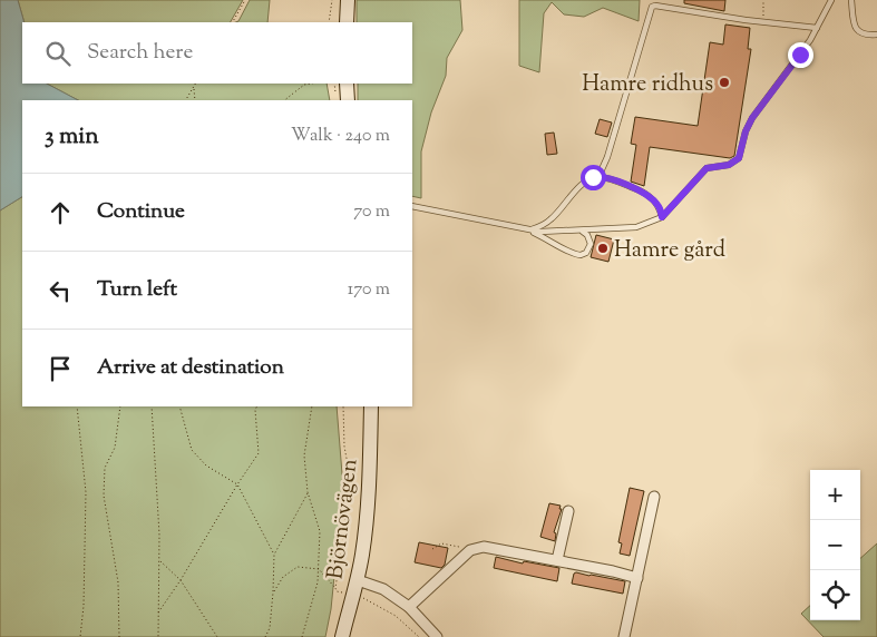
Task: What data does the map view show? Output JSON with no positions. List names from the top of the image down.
{
  "streets": {
    "main road": ["Björnövägen"]
  },
  "places": ["Hamre ridhus", "Hamre gård"],
  "page": {
    "search": "Search here",
    "heading": ["3 min", "Walk · 240 m"],
    "list": [
      ["Continue", "70 m"],
      ["Turn left", "170 m"],
      "Arrive at destination"
    ],
    "map_buttons": ["+", "−"]
  }
}
